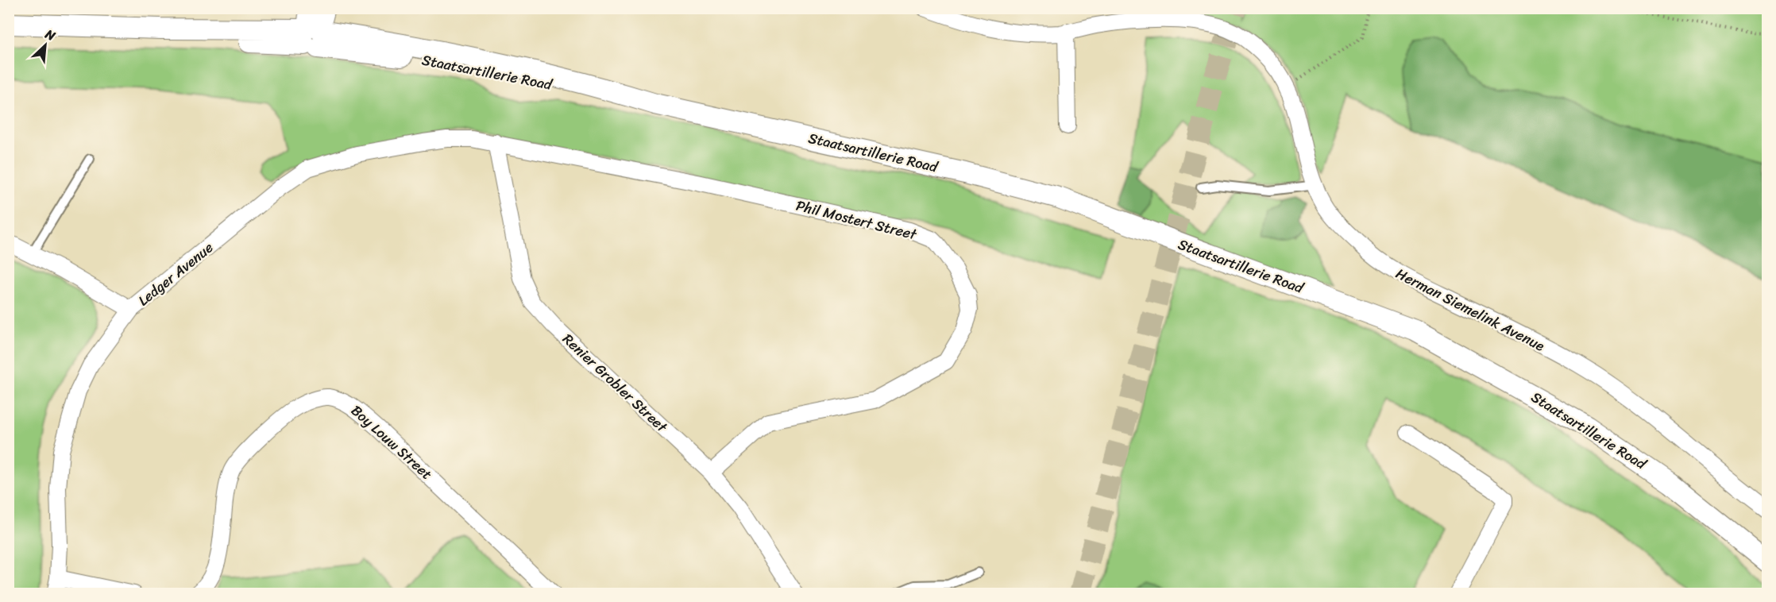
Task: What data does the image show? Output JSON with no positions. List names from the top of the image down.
{
  "streets": {
    "street": [
      "Staatsartillerie Road",
      "Phil Mostert Street",
      "Ledger Avenue",
      "Herman Siemelink Avenue",
      "Renier Grobler Street",
      "Boy Louw Street"
    ]
  },
  "crossings": [
    ["Phil Mostert Street", "Ledger Avenue"],
    ["Phil Mostert Street", "Renier Grobler Street"],
    ["Ledger Avenue", "Renier Grobler Street"]
  ],
  "north": "top right"
}
